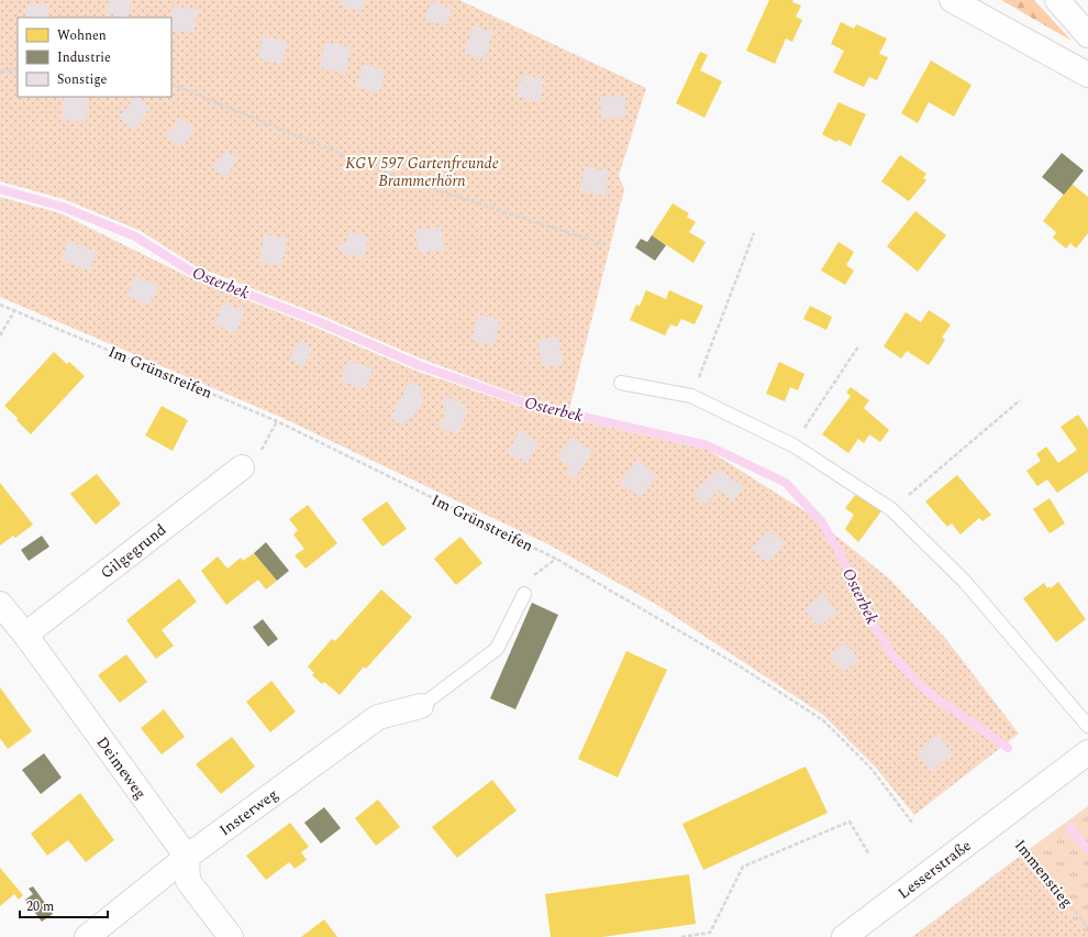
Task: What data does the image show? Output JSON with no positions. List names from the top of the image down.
{
  "streets": {
    "street": [
      "Gilgegrund",
      "Deimeweg",
      "Insterweg",
      "Lesserstraße"
    ],
    "path": ["Im Grünstreifen", "Immenstieg"]
  },
  "crossings": [
    ["Gilgegrund", "Deimeweg"],
    ["Deimeweg", "Insterweg"],
    ["Lesserstraße", "Immenstieg"]
  ],
  "water": ["Osterbek"],
  "parks": ["KGV 597 Gartenfreunde Brammerhörn"],
  "legend": ["Wohnen", "Industrie", "Sonstige"],
  "scale_bar": "20 m"
}
